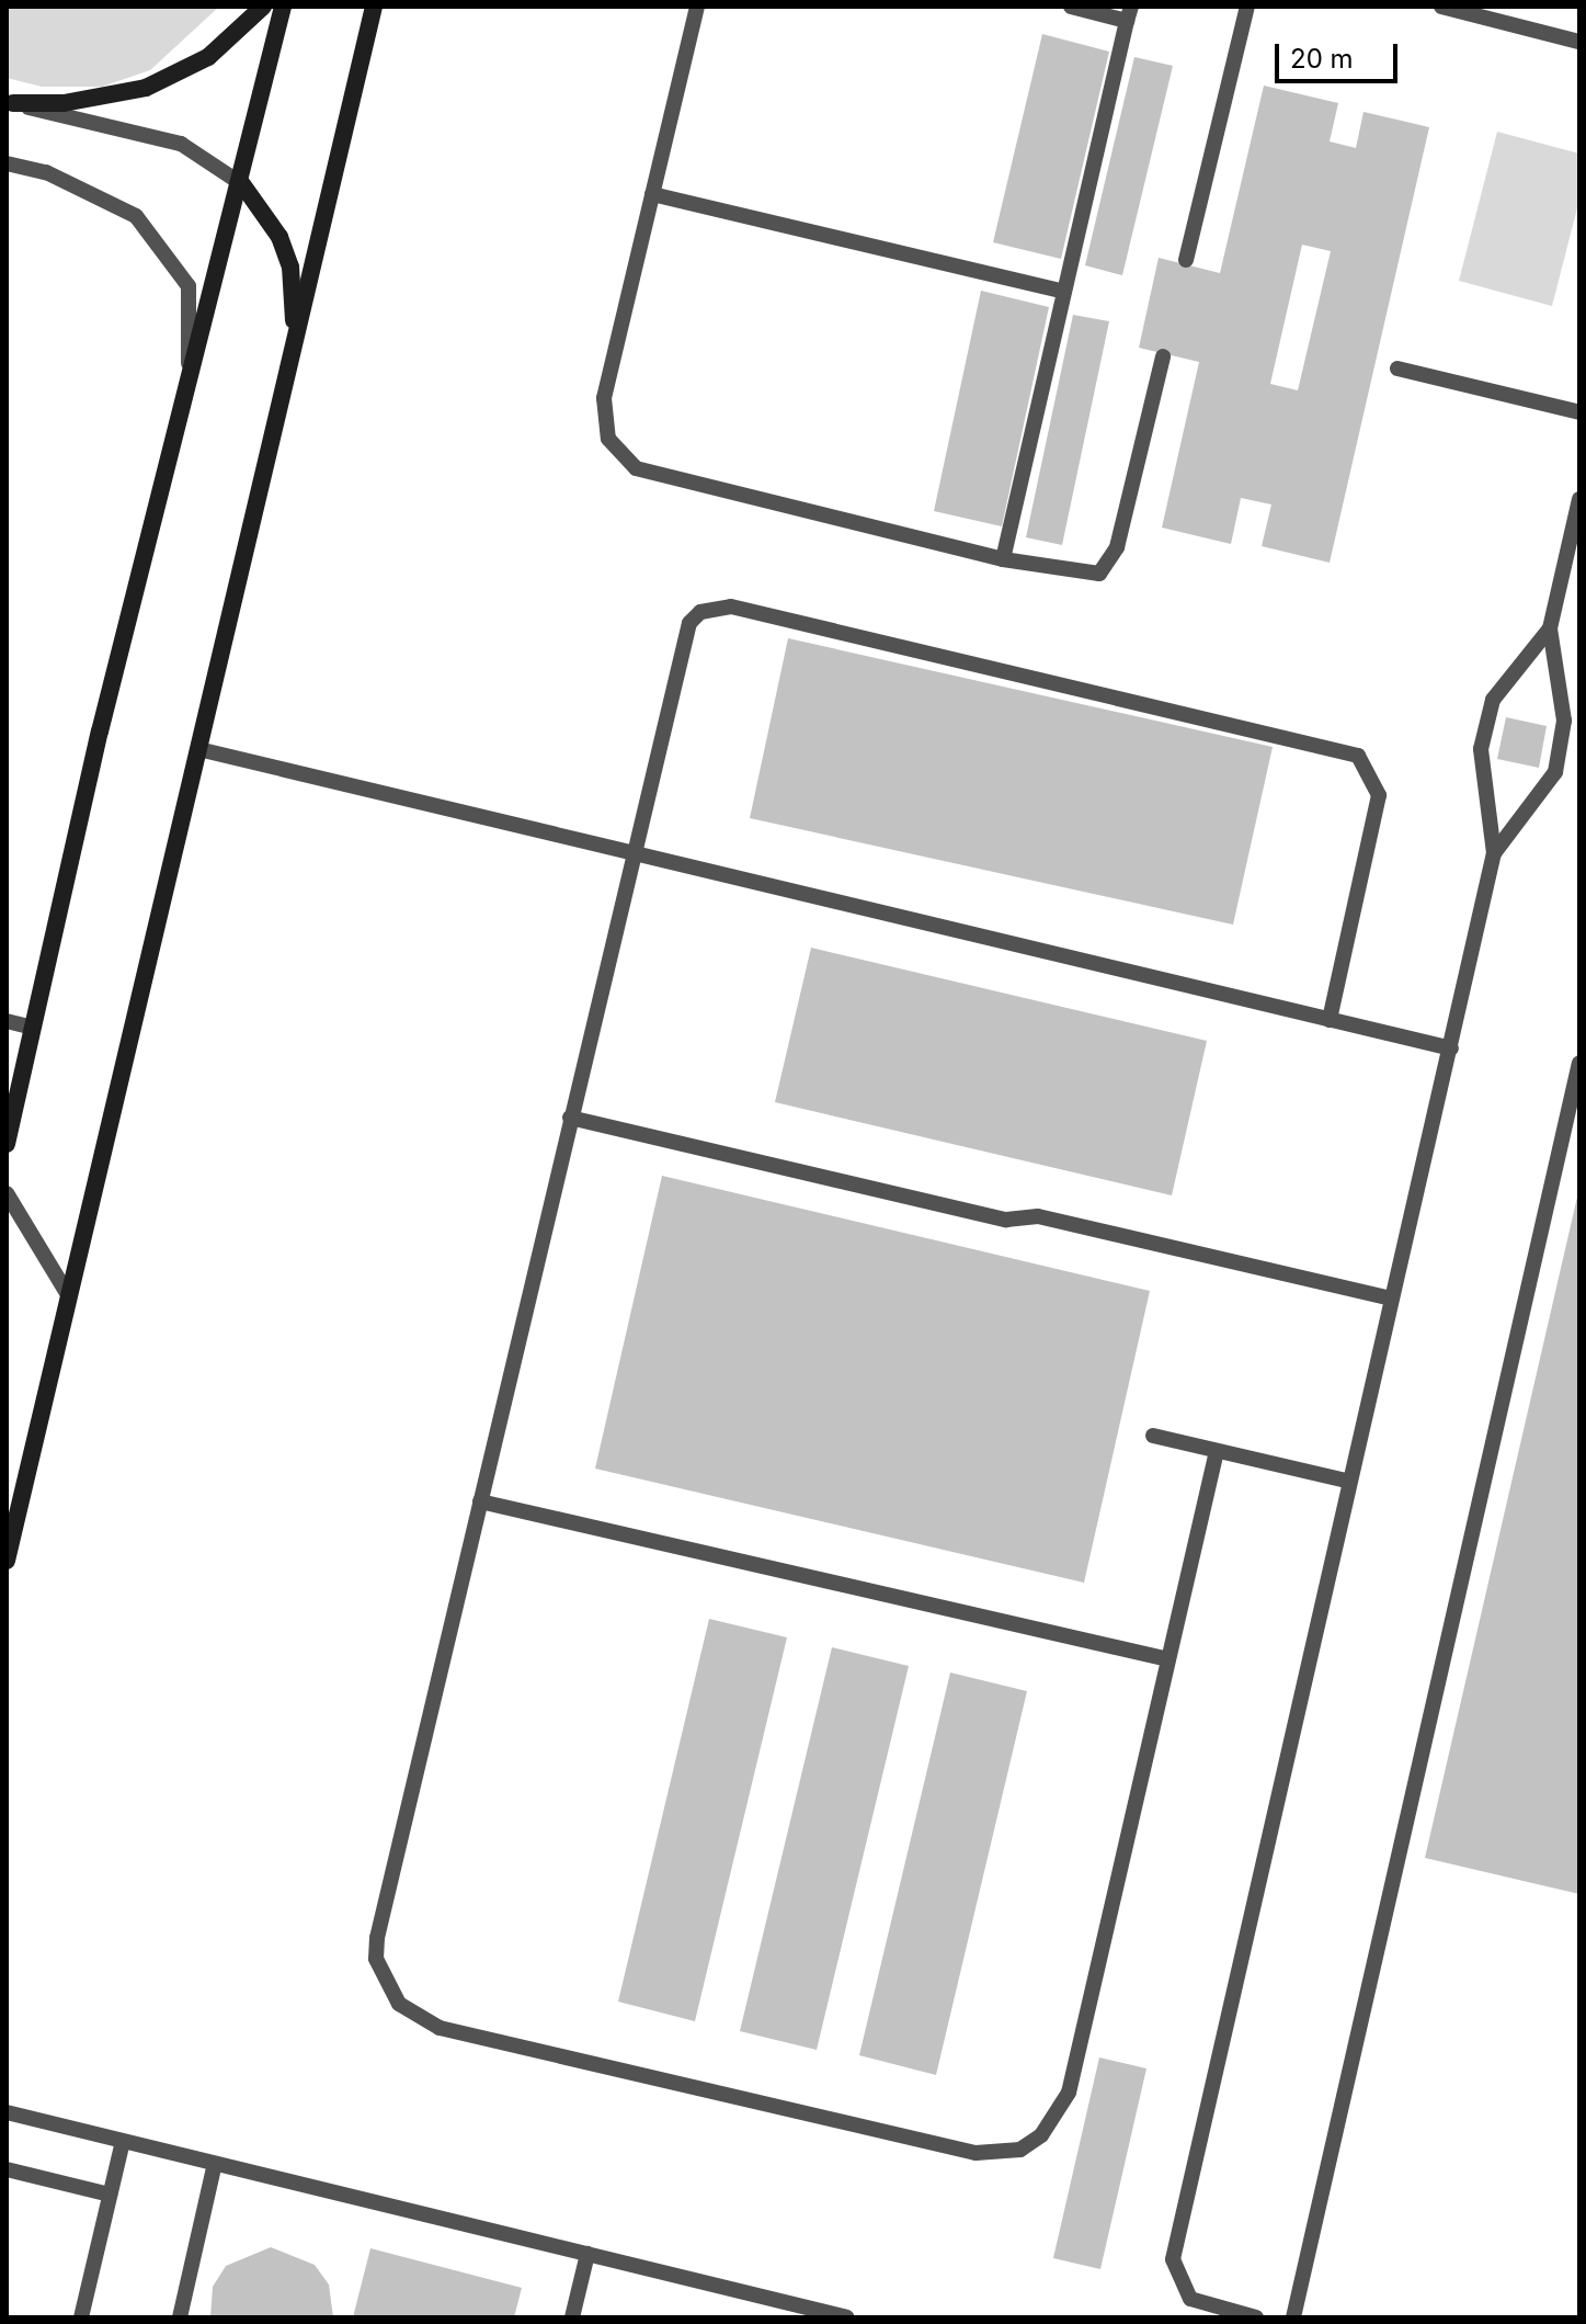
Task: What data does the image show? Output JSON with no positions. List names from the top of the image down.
{
  "scale_bar": "20 m"
}
